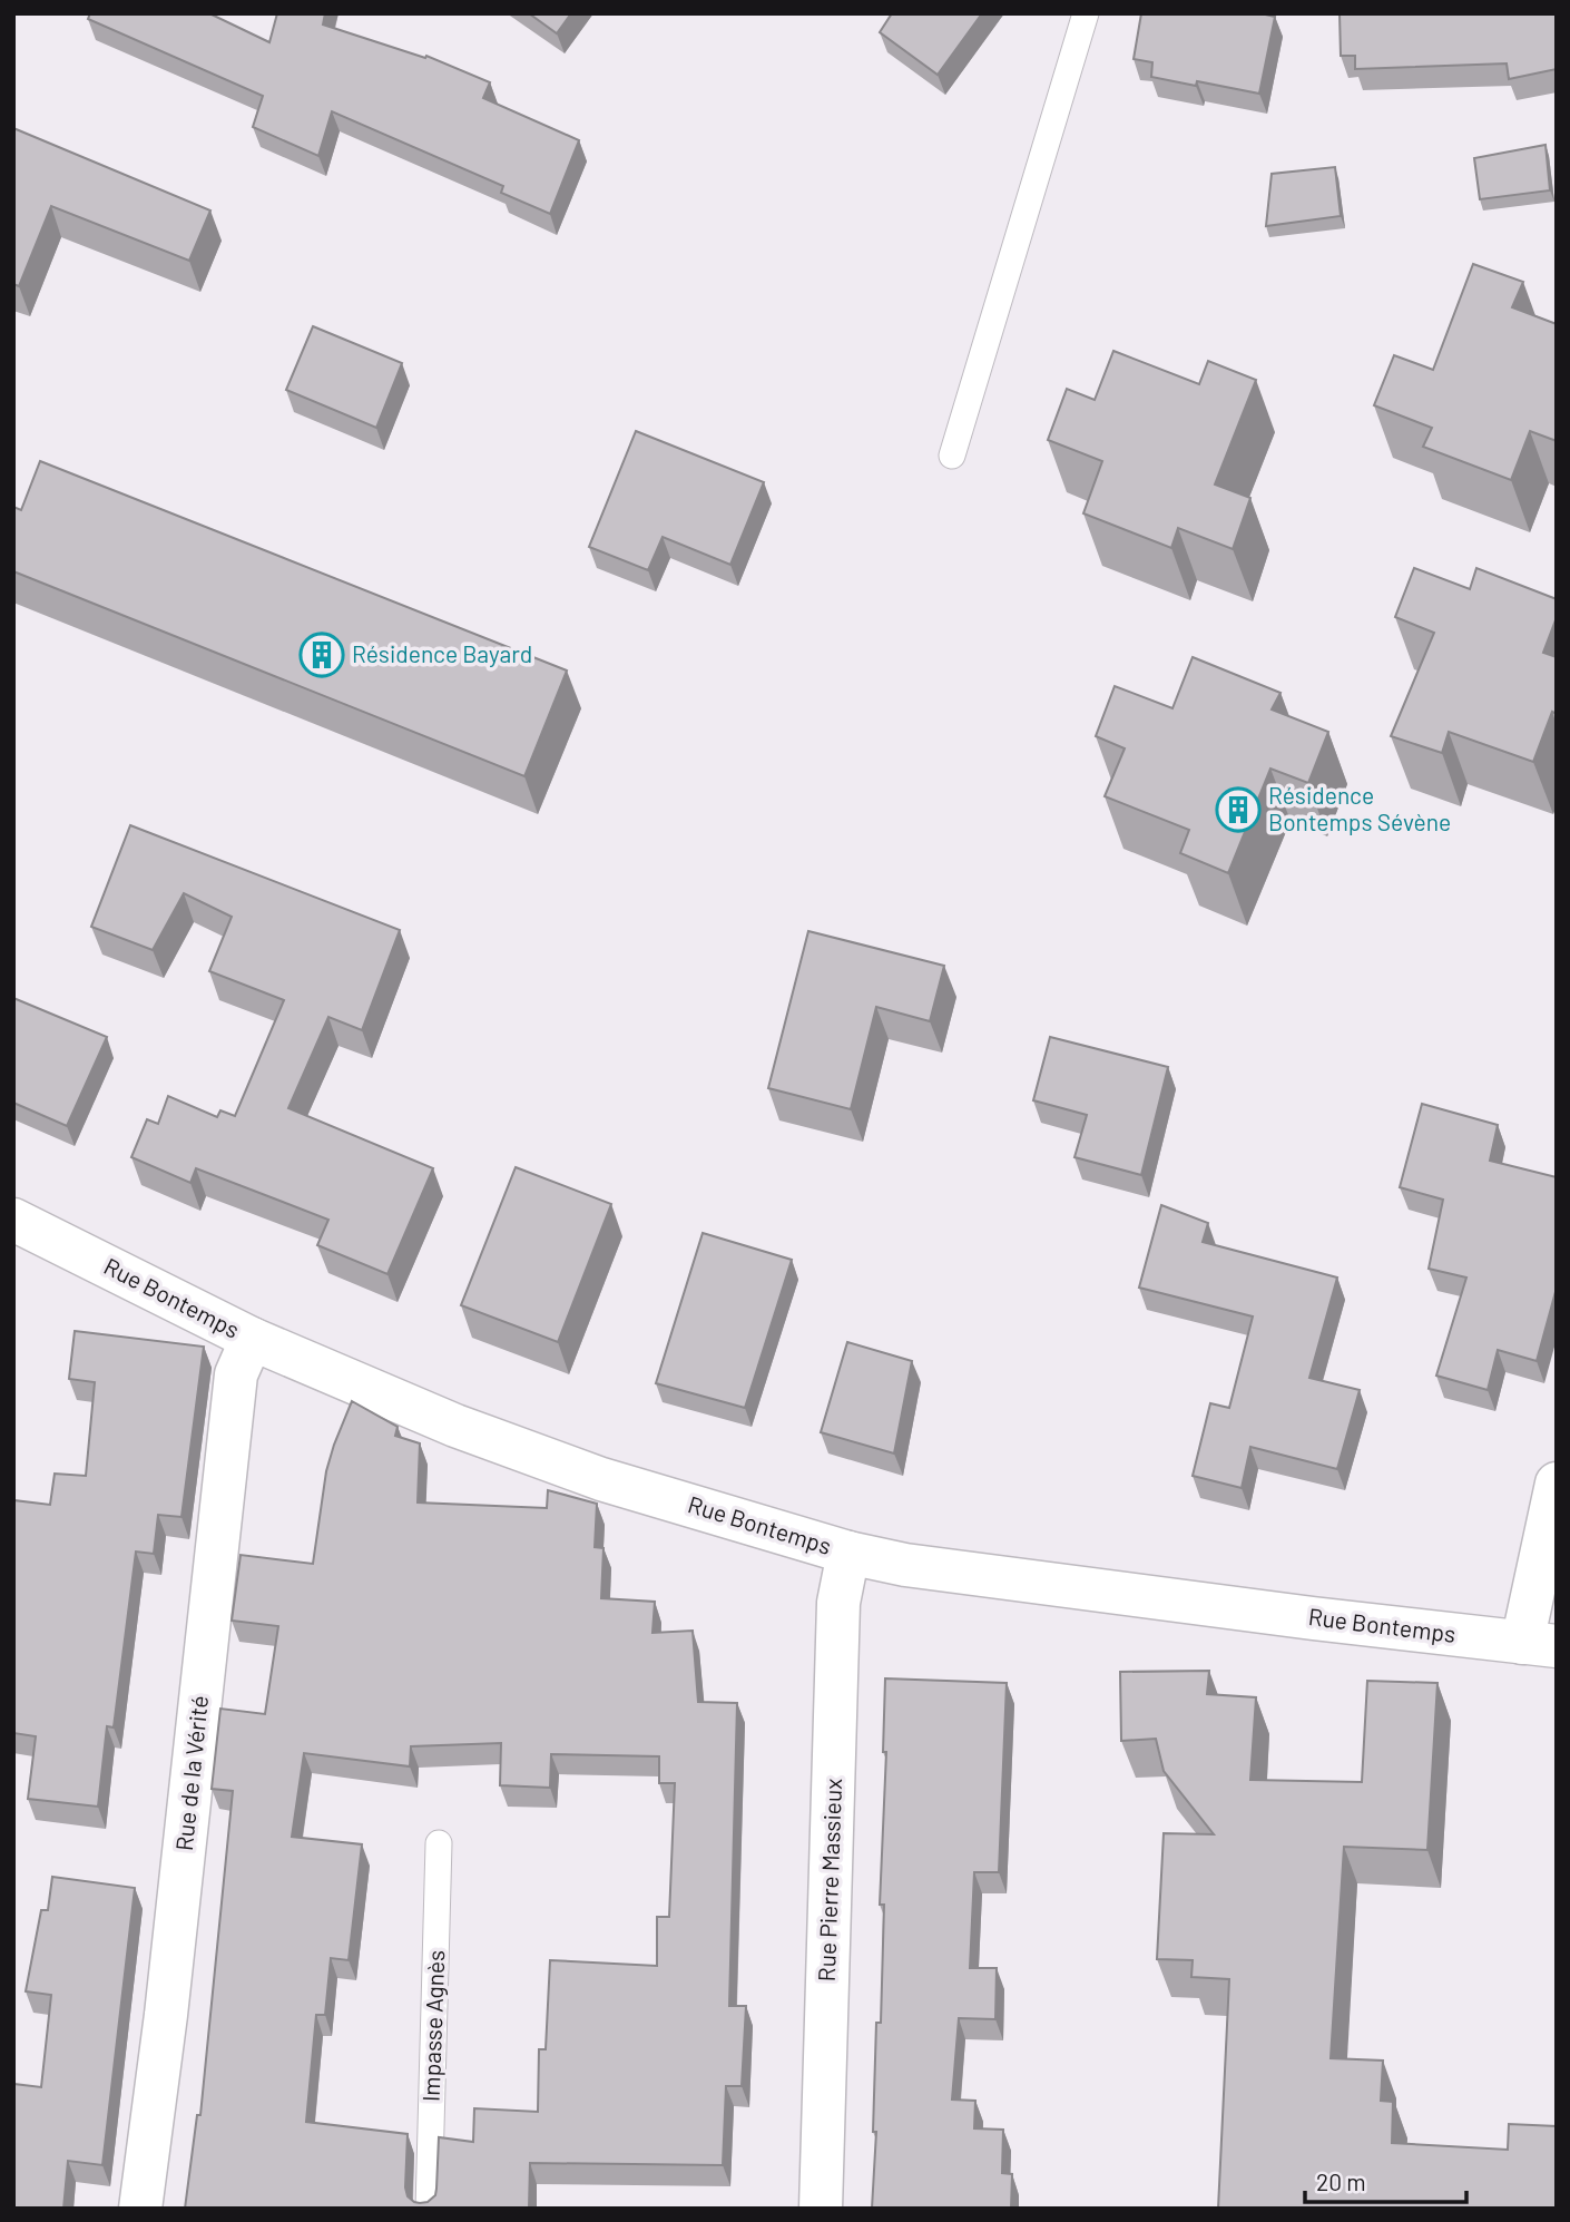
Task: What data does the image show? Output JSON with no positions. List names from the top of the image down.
{
  "streets": {
    "street": ["Rue Bontemps", "Rue de la Vérité", "Rue Pierre Massieux"],
    "lane": ["Impasse Agnès"]
  },
  "crossings": [
    ["Rue Bontemps", "Rue de la Vérité"],
    ["Rue Bontemps", "Rue Pierre Massieux"]
  ],
  "places": {
    "building": ["Résidence Bayard", "Résidence Bontemps Sévène"]
  },
  "scale_bar": "20 m"
}
